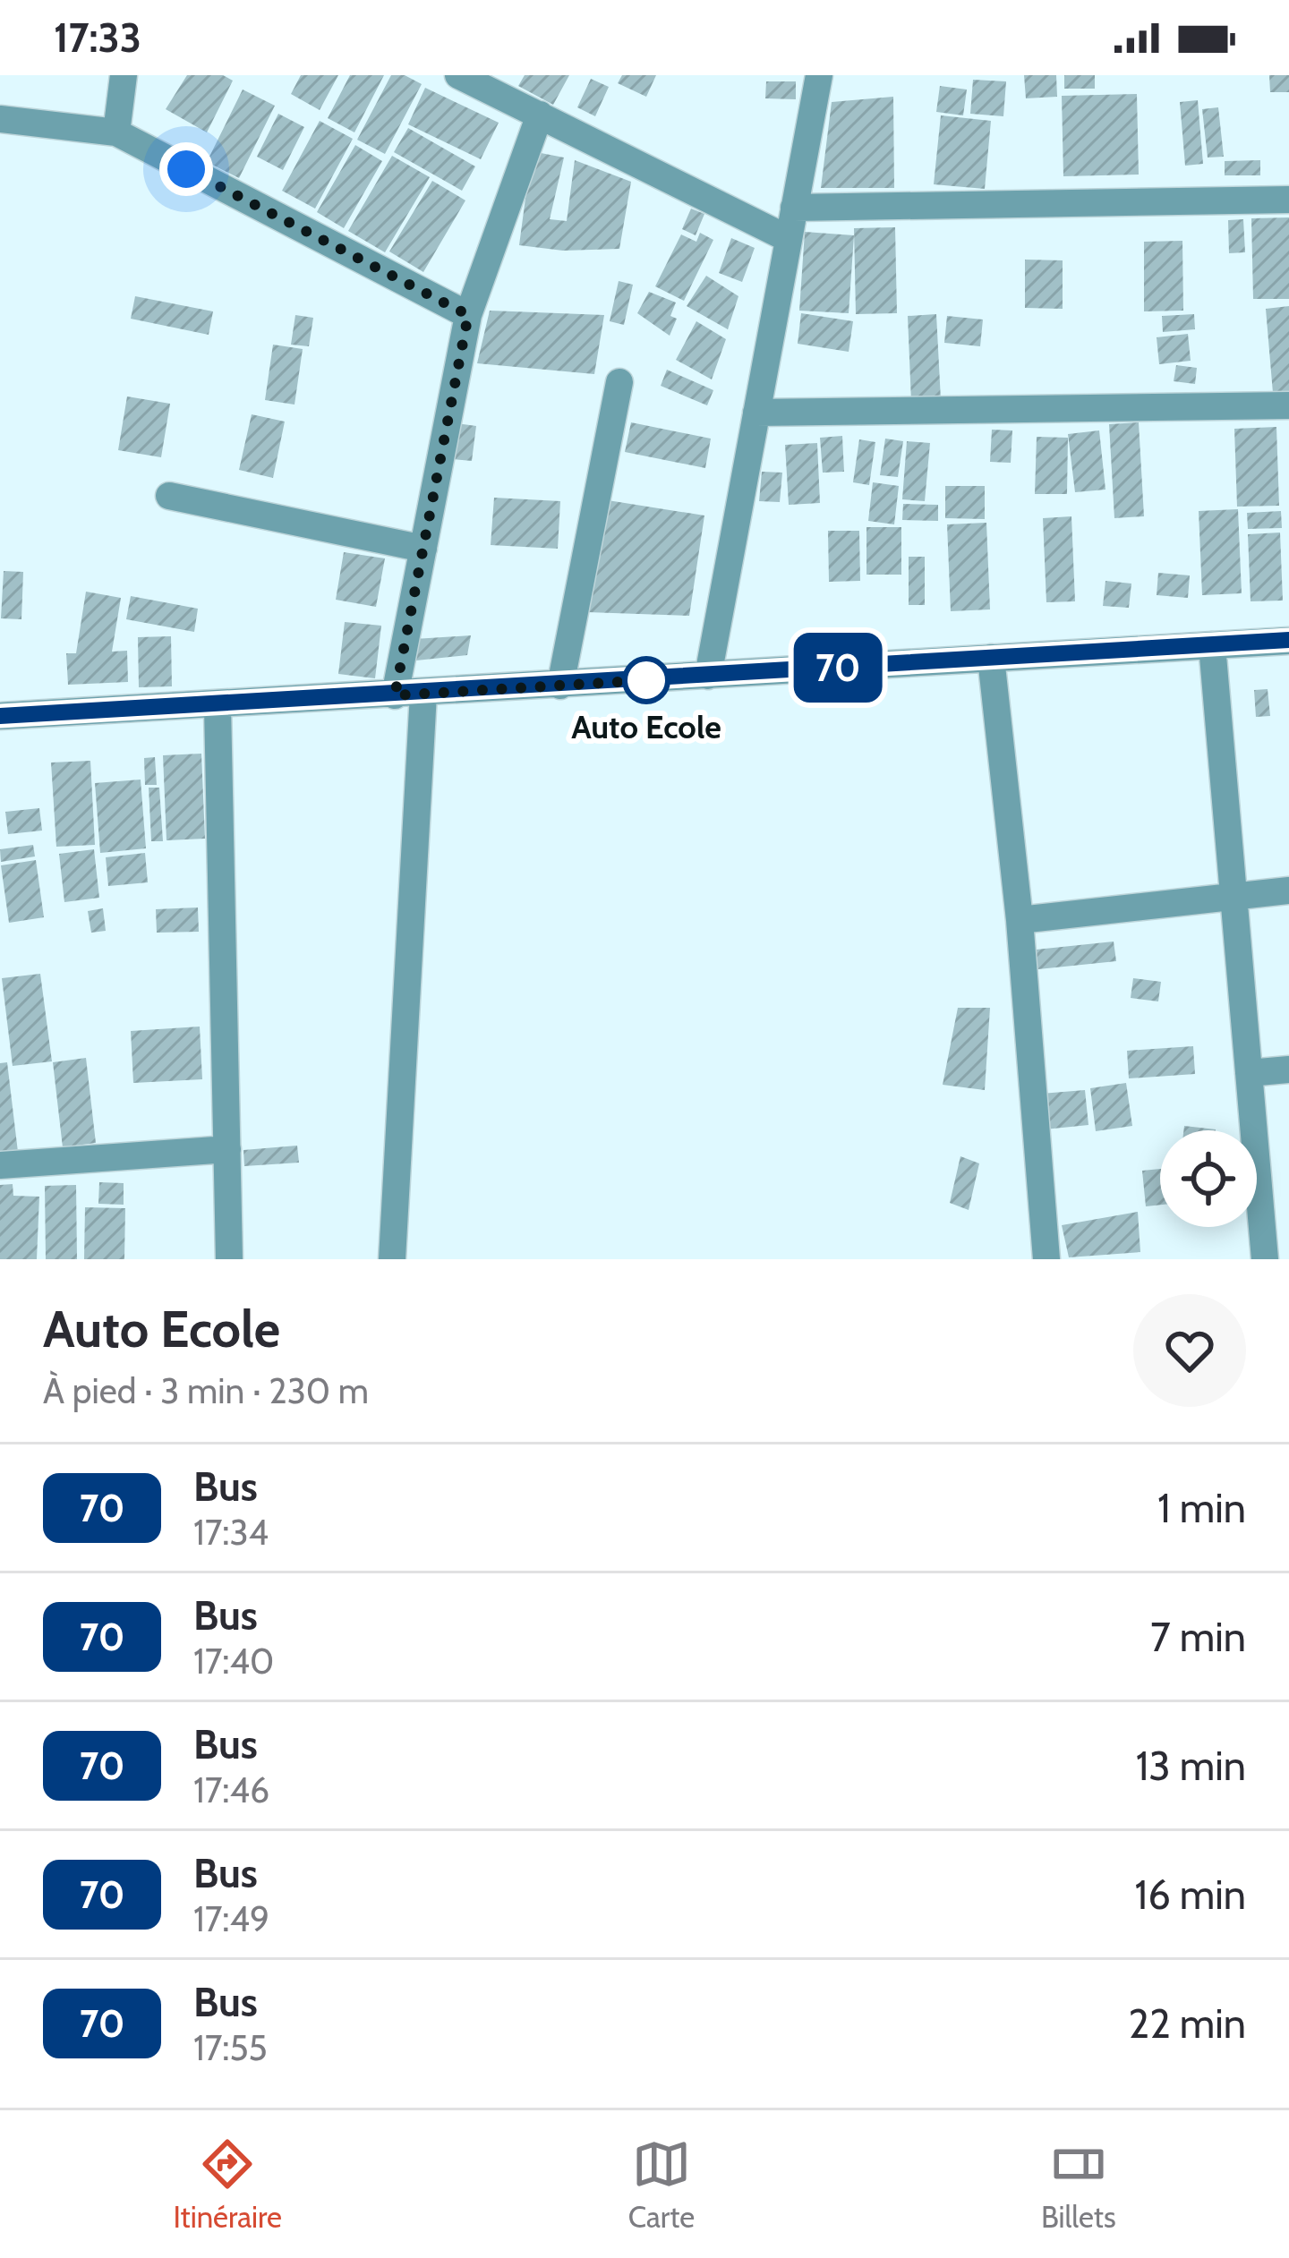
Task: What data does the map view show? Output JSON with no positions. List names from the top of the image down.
{
  "places": ["Auto Ecole"],
  "lines": ["bus line 70"],
  "page": {
    "status": "17:33",
    "on_map": "70",
    "heading": ["Auto Ecole", "À pied · 3 min · 230 m"],
    "list": [
      {
        "mark": "70",
        "name": "Bus",
        "note": "17:34",
        "value": "1 min"
      },
      {
        "mark": "70",
        "name": "Bus",
        "note": "17:40",
        "value": "7 min"
      },
      {
        "mark": "70",
        "name": "Bus",
        "note": "17:46",
        "value": "13 min"
      },
      {
        "mark": "70",
        "name": "Bus",
        "note": "17:49",
        "value": "16 min"
      },
      {
        "mark": "70",
        "name": "Bus",
        "note": "17:55",
        "value": "22 min"
      }
    ],
    "tabs": ["Itinéraire", "Carte", "Billets"]
  }
}
